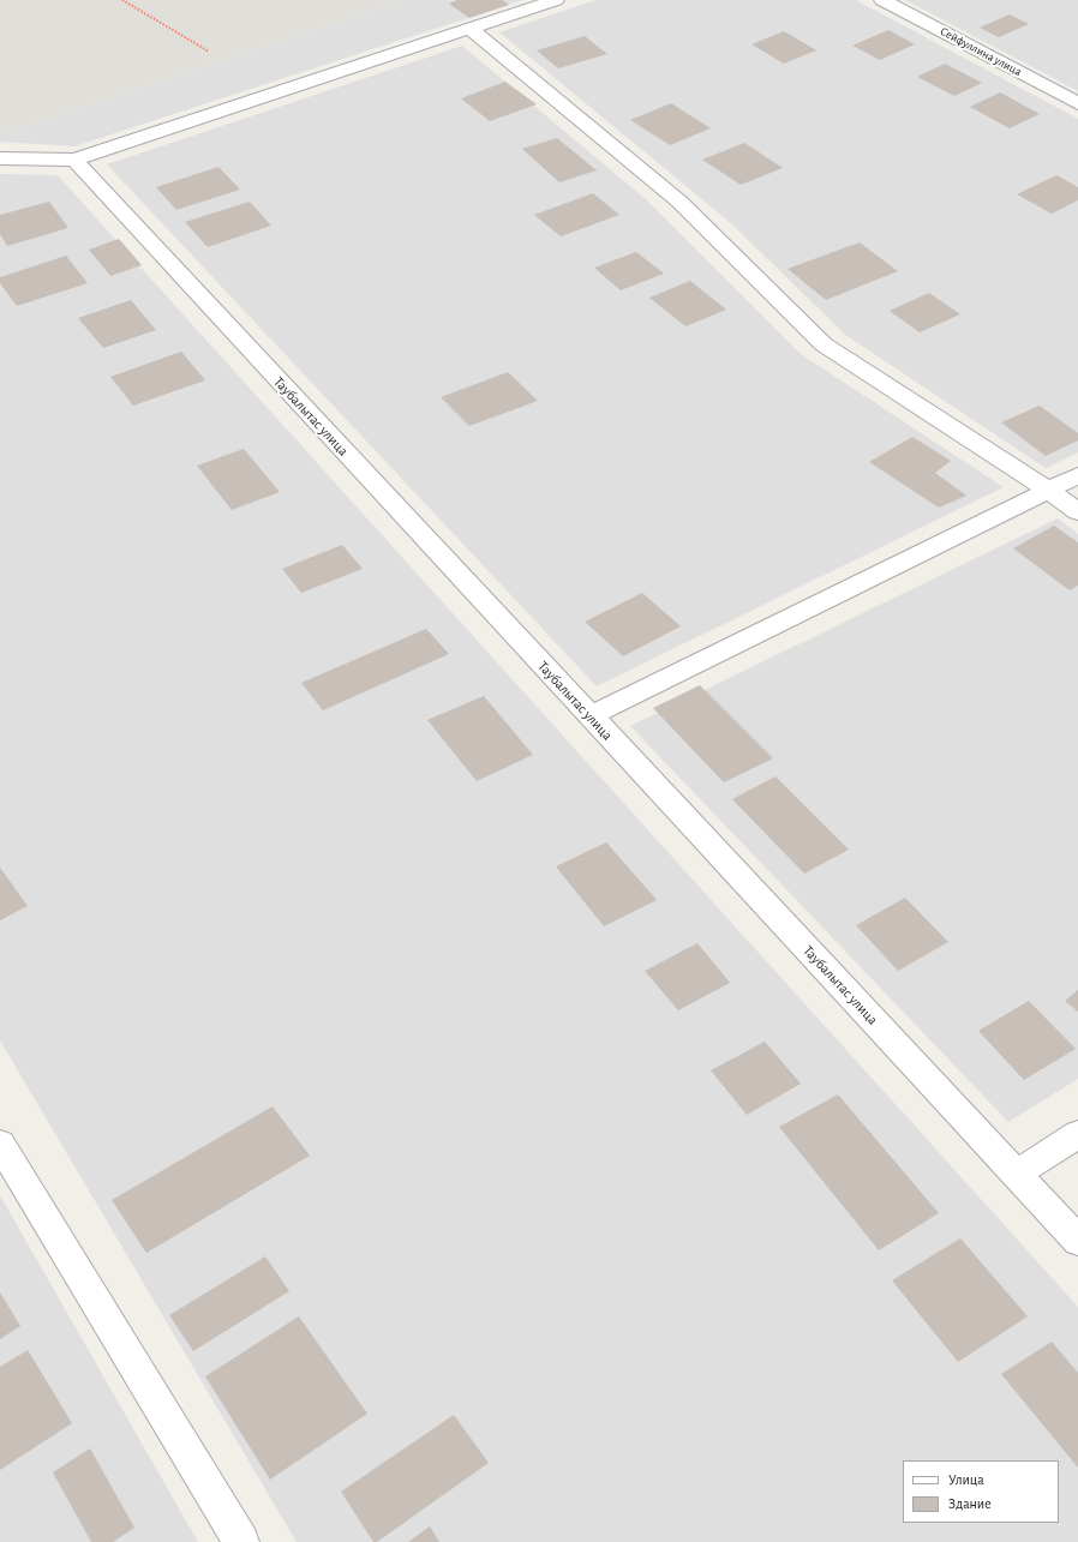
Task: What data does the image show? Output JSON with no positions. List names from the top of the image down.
{
  "streets": {
    "street": ["Сейфуллина улица", "Таубалытас улица"]
  },
  "legend": ["Улица", "Здание"]
}
